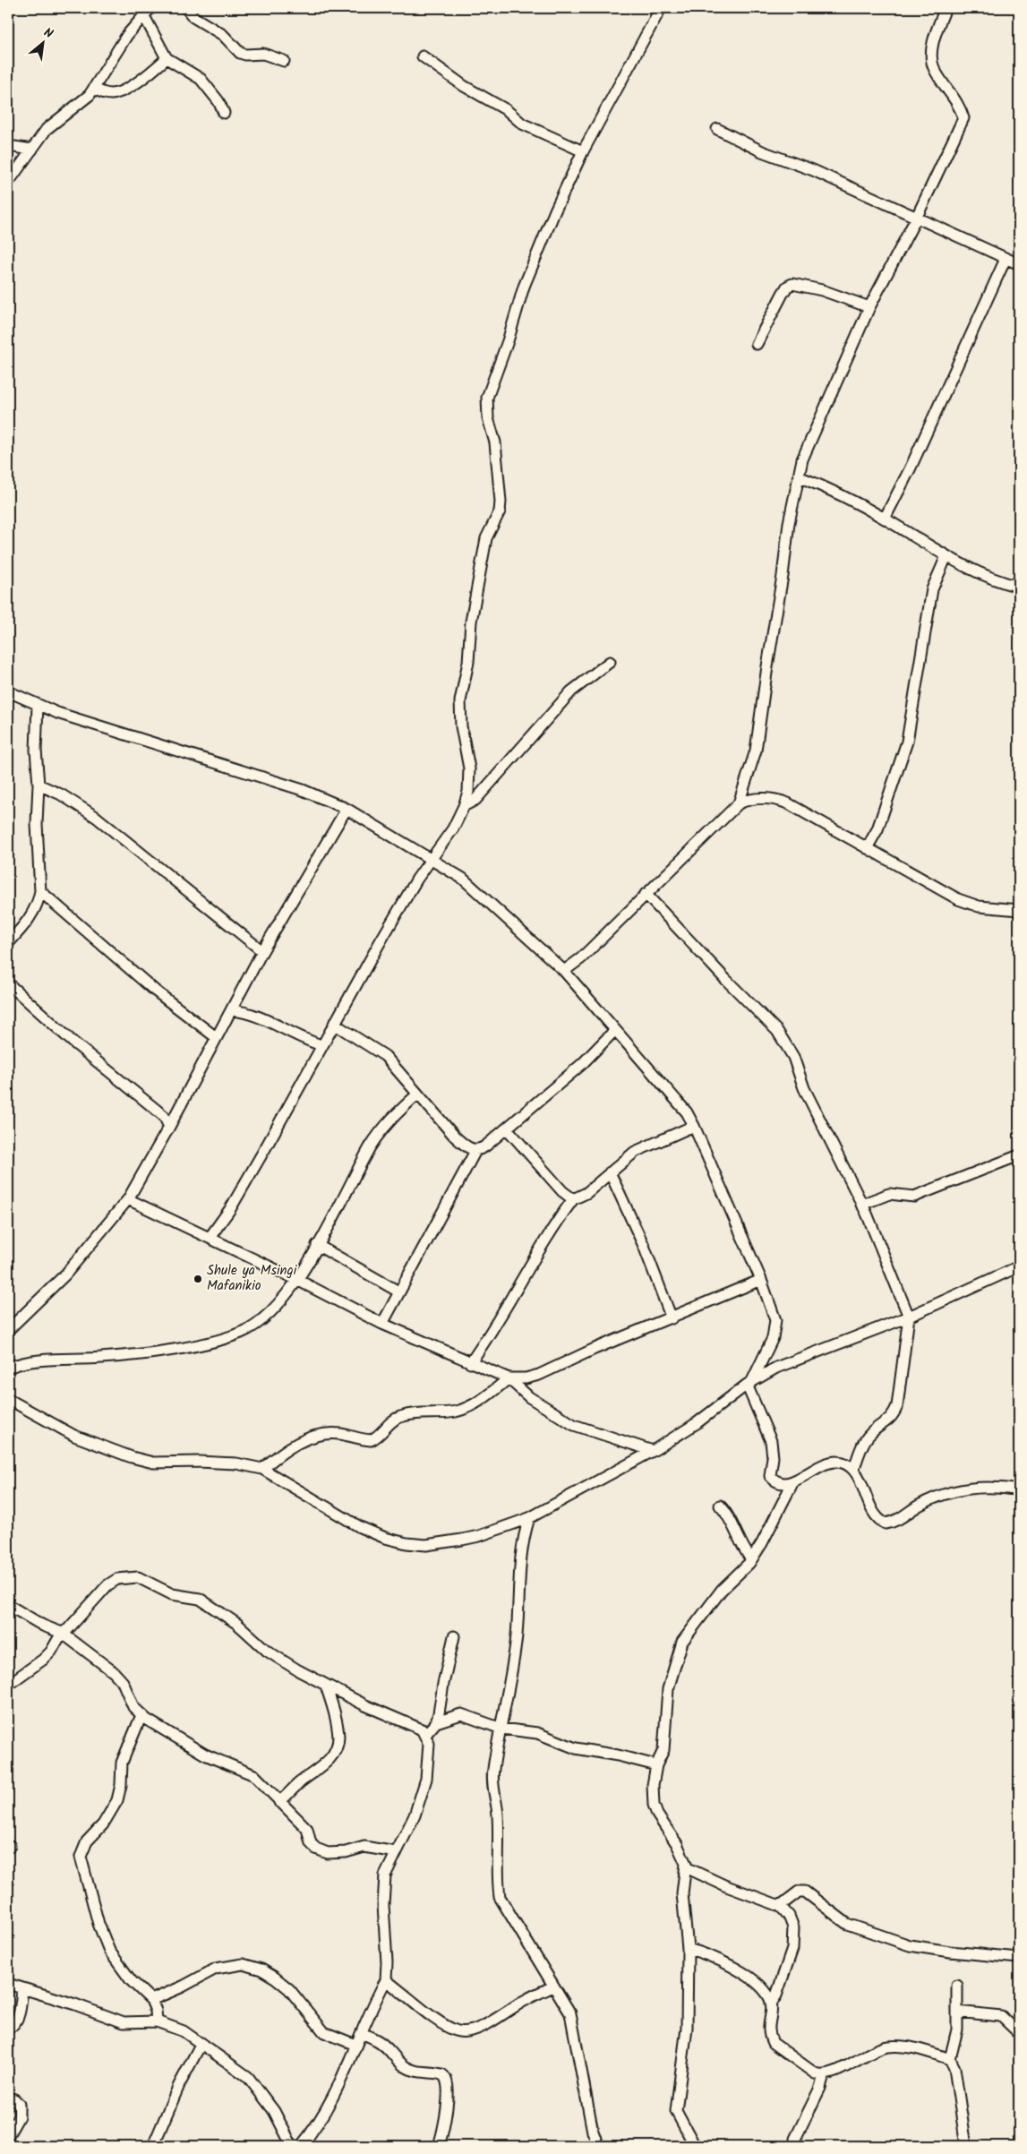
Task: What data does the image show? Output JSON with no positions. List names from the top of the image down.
{
  "places": ["Shule ya Msingi Mafanikio"],
  "north": "top right"
}
